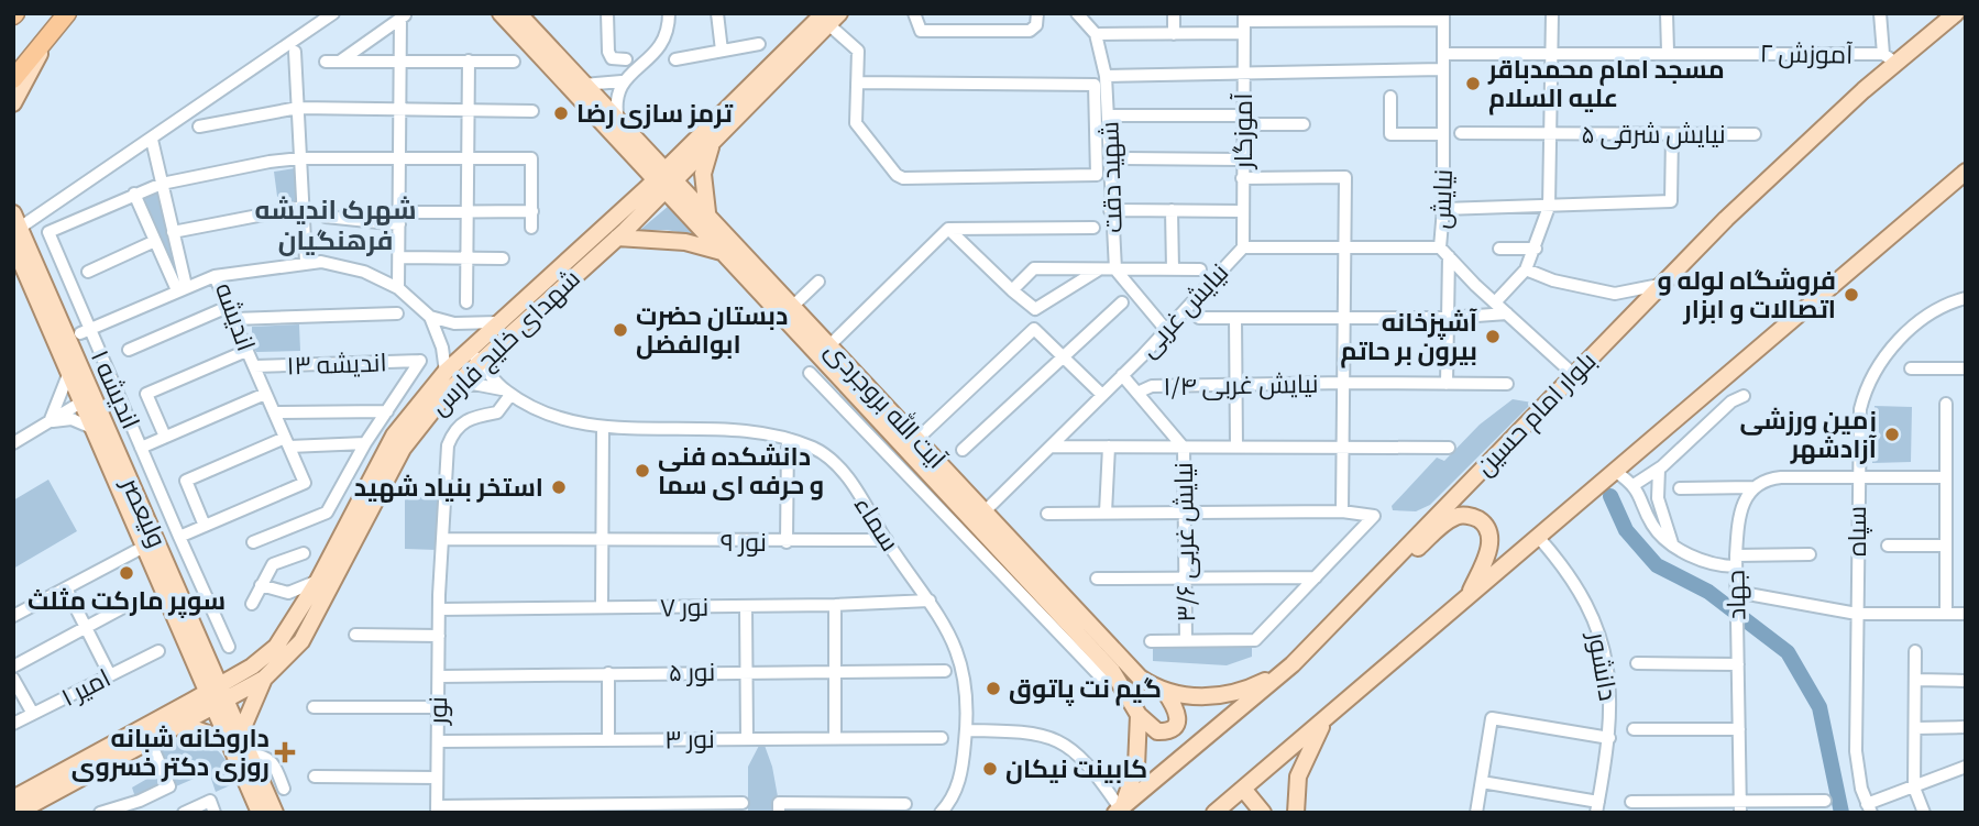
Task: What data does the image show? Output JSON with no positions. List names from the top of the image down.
{
  "streets": {
    "main road": [
      "شهدای خلیج فارس",
      "آیت الله بروجردی",
      "بلوار امام حسین",
      "ولیعصر"
    ],
    "street": [
      "آموزش ۲",
      "آموزگار",
      "نیایش شرقی ۵",
      "شهید دقت",
      "نیایش",
      "نیایش غربی",
      "اندیشه",
      "اندیشه ۱۳",
      "نیایش غربی ۱/۴",
      "اندیشه ۱",
      "سماء",
      "سپاه",
      "نور ۹",
      "نیایش غربی ۳/۶",
      "جهاد",
      "نور ۷",
      "دانشور",
      "نور ۵",
      "امیر ۱",
      "نور",
      "نور ۳"
    ]
  },
  "crossings": [
    ["آموزش ۲", "نیایش"],
    ["آموزش ۲", "بلوار امام حسین"],
    ["آموزگار", "نیایش غربی"],
    ["شهید دقت", "نیایش غربی"],
    ["نیایش", "نیایش غربی"],
    ["نیایش", "بلوار امام حسین"],
    ["نیایش غربی", "آیت الله بروجردی"],
    ["نیایش غربی", "نیایش غربی ۳/۶"],
    ["اندیشه", "شهدای خلیج فارس"],
    ["اندیشه", "اندیشه ۱۳"],
    ["شهدای خلیج فارس", "آیت الله بروجردی"],
    ["شهدای خلیج فارس", "ولیعصر"],
    ["شهدای خلیج فارس", "سماء"],
    ["نیایش غربی ۱/۴", "نیایش غربی ۳/۶"],
    ["اندیشه ۱", "ولیعصر"],
    ["آیت الله بروجردی", "بلوار امام حسین"],
    ["سماء", "نور ۹"],
    ["سماء", "نور ۷"],
    ["سماء", "نور"],
    ["نور ۹", "نور"],
    ["نور ۷", "نور"],
    ["نور ۵", "نور"],
    ["نور", "نور ۳"]
  ],
  "districts": ["شهرک اندیشه فرهنگیان"],
  "places": {
    "other": [
      "مسجد امام محمدباقر علیه السلام",
      "ترمز سازی رضا",
      "فروشگاه لوله و اتصالات و ابزار",
      "دبستان حضرت ابوالفضل",
      "آشپزخانه بیرون بر حاتم",
      "زمین ورزشی آزادشهر",
      "دانشکده فنی و حرفه ای سما",
      "استخر بنیاد شهید",
      "سوپر مارکت مثلث",
      "گیم نت پاتوق",
      "کابینت نیکان"
    ],
    "health": ["داروخانه شبانه روزی دکتر خسروی"]
  }
}
